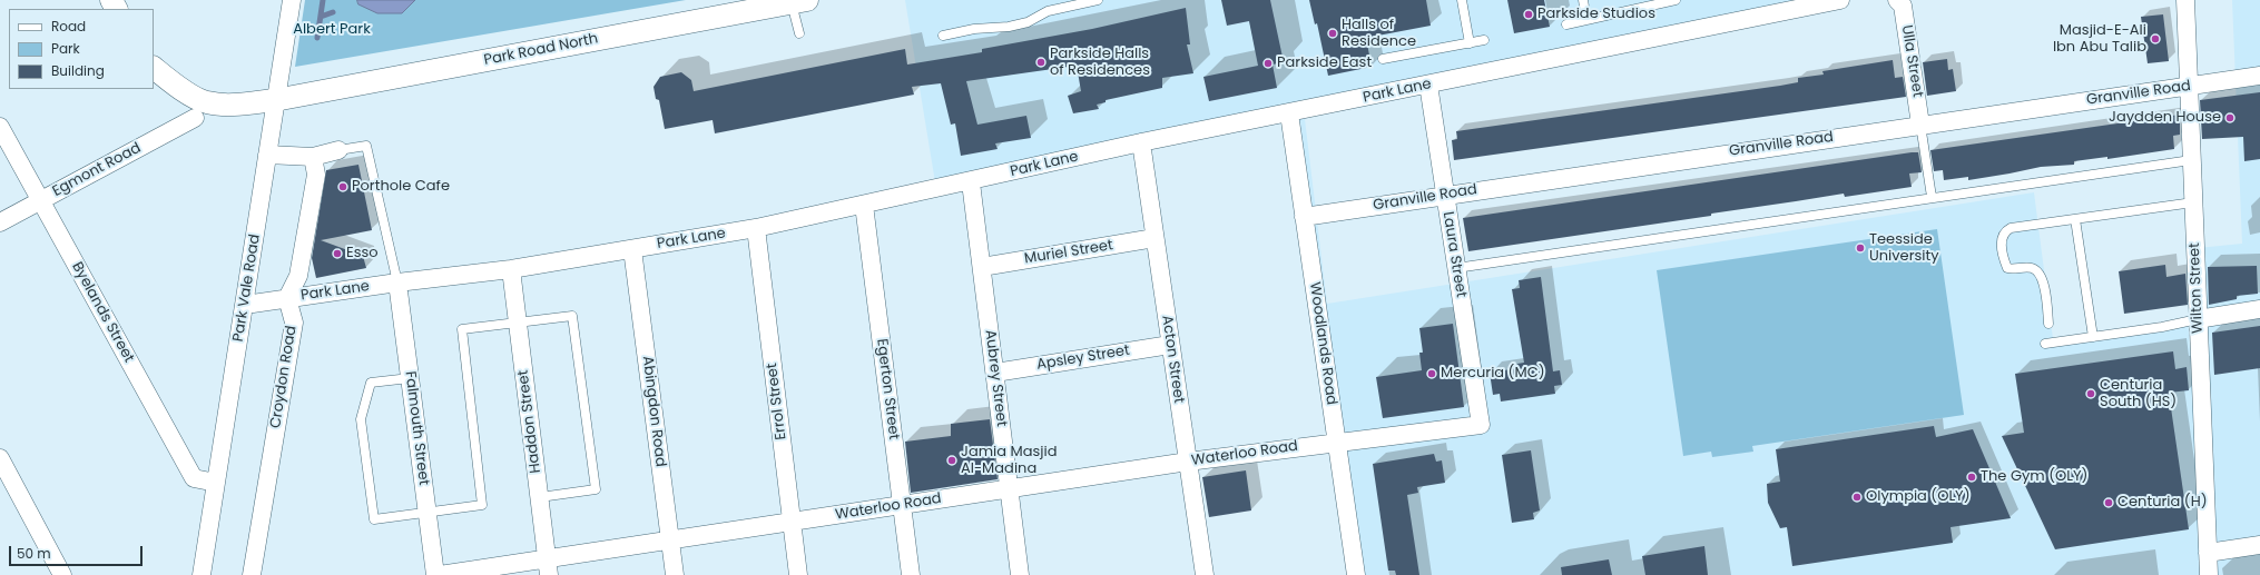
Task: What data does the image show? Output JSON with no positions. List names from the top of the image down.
{
  "streets": {
    "street": [
      "Park Road North",
      "Ulla Street",
      "Park Lane",
      "Granville Road",
      "Egmont Road",
      "Muriel Street",
      "Laura Street",
      "Park Vale Road",
      "Wilton Street",
      "Byelands Street",
      "Woodlands Road",
      "Apsley Street",
      "Acton Street",
      "Croydon Road",
      "Aubrey Street",
      "Egerton Street",
      "Errol Street",
      "Abingdon Road",
      "Haddon Street",
      "Falmouth Street",
      "Waterloo Road"
    ]
  },
  "crossings": [
    ["Park Road North", "Park Vale Road"],
    ["Ulla Street", "Granville Road"],
    ["Park Lane", "Laura Street"],
    ["Park Lane", "Park Vale Road"],
    ["Park Lane", "Woodlands Road"],
    ["Park Lane", "Acton Street"],
    ["Park Lane", "Croydon Road"],
    ["Park Lane", "Aubrey Street"],
    ["Park Lane", "Egerton Street"],
    ["Park Lane", "Errol Street"],
    ["Park Lane", "Abingdon Road"],
    ["Park Lane", "Haddon Street"],
    ["Park Lane", "Falmouth Street"],
    ["Granville Road", "Laura Street"],
    ["Granville Road", "Wilton Street"],
    ["Granville Road", "Woodlands Road"],
    ["Egmont Road", "Byelands Street"],
    ["Muriel Street", "Acton Street"],
    ["Muriel Street", "Aubrey Street"],
    ["Laura Street", "Waterloo Road"],
    ["Park Vale Road", "Byelands Street"],
    ["Woodlands Road", "Waterloo Road"],
    ["Apsley Street", "Acton Street"],
    ["Apsley Street", "Aubrey Street"],
    ["Acton Street", "Waterloo Road"],
    ["Aubrey Street", "Waterloo Road"],
    ["Egerton Street", "Waterloo Road"],
    ["Errol Street", "Waterloo Road"],
    ["Abingdon Road", "Waterloo Road"],
    ["Haddon Street", "Waterloo Road"]
  ],
  "parks": ["Albert Park"],
  "places": [
    "Parkside Studios",
    "Halls of Residence",
    "Masjid-E-Ali Ibn Abu Talib",
    "Parkside Halls of Residences",
    "Parkside East",
    "Jaydden House",
    "Porthole Cafe",
    "Teesside University",
    "Esso",
    "Mercuria (MC)",
    "Centuria South (HS)",
    "Jamia Masjid Al-Madina",
    "The Gym (OLY)",
    "Olympia (OLY)",
    "Centuria (H)"
  ],
  "legend": ["Road", "Park", "Building"],
  "scale_bar": "50 m"
}
